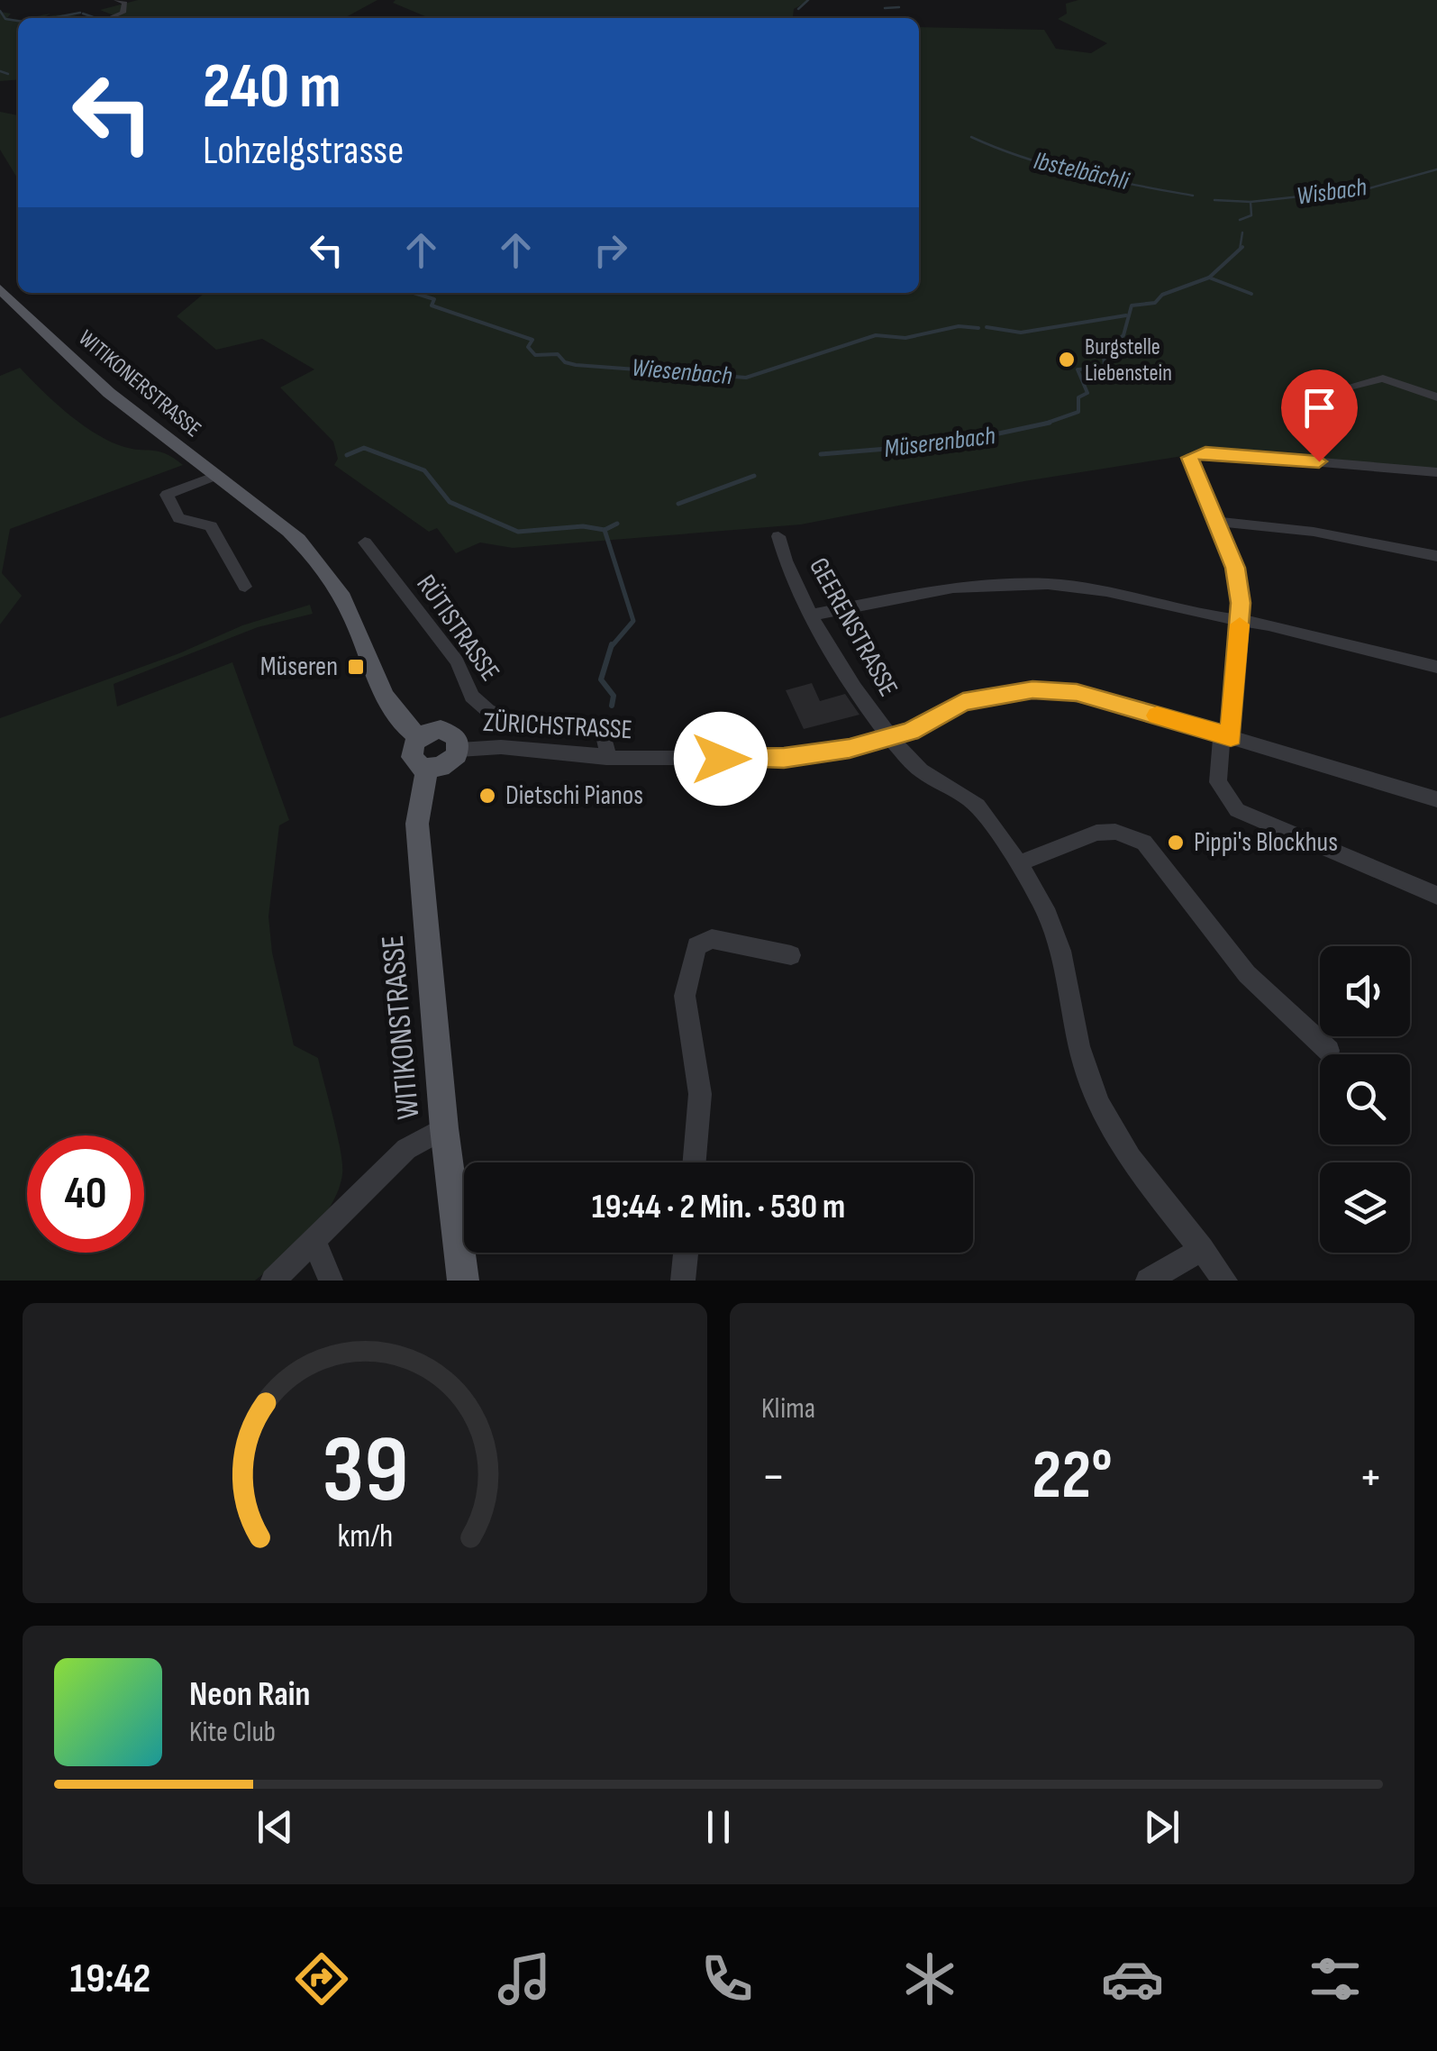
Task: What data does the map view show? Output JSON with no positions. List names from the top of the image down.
{
  "streets": {
    "main road": ["WITIKONERSTRASSE", "WITIKONSTRASSE"],
    "street": ["GEERENSTRASSE", "RÜTISTRASSE", "ZÜRICHSTRASSE"]
  },
  "crossings": [
    ["WITIKONERSTRASSE", "ZÜRICHSTRASSE"],
    ["WITIKONERSTRASSE", "WITIKONSTRASSE"],
    ["GEERENSTRASSE", "ZÜRICHSTRASSE"],
    ["RÜTISTRASSE", "ZÜRICHSTRASSE"],
    ["ZÜRICHSTRASSE", "WITIKONSTRASSE"]
  ],
  "water": [
    "Ibstelbächli",
    "Wisbach",
    "Wiesenbach",
    "Müserenbach"
  ],
  "places": {
    "other": ["Burgstelle Liebenstein", "Dietschi Pianos", "Pippi's Blockhus"],
    "transit": ["Müseren"]
  },
  "page": {
    "turn": ["240 m", "Lohzelgstrasse"],
    "limit": "40",
    "trip": "19:44 · 2 Min. · 530 m",
    "tile": "Klima",
    "heat": ["−", "22°", "+"],
    "song": ["Neon Rain", "Kite Club"],
    "tabs": "19:42",
    "gauge": ["39", "km/h"]
  }
}
